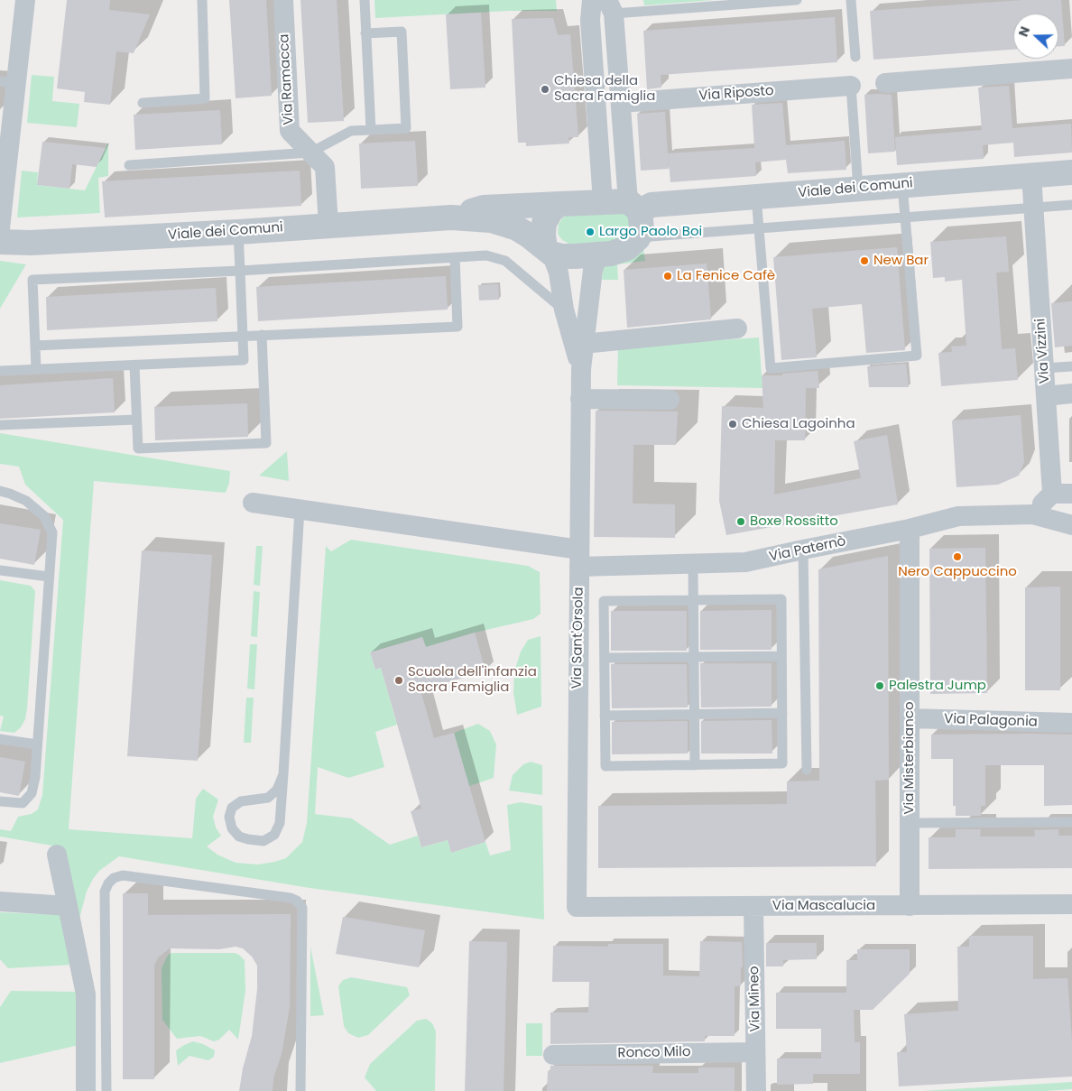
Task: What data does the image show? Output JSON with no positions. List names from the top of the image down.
{
  "streets": {
    "street": [
      "Via Ramacca",
      "Via Riposto",
      "Viale dei Comuni",
      "Via Vizzini",
      "Via Paternò",
      "Via Sant'Orsola",
      "Via Palagonia",
      "Via Misterbianco",
      "Via Mascalucia",
      "Via Mineo",
      "Ronco Milo"
    ]
  },
  "crossings": [
    ["Via Ramacca", "Viale dei Comuni"],
    ["Viale dei Comuni", "Via Vizzini"],
    ["Via Paternò", "Via Sant'Orsola"],
    ["Via Paternò", "Via Misterbianco"],
    ["Via Sant'Orsola", "Via Mascalucia"],
    ["Via Palagonia", "Via Misterbianco"],
    ["Via Misterbianco", "Via Mascalucia"],
    ["Via Mascalucia", "Via Mineo"],
    ["Via Mineo", "Ronco Milo"]
  ],
  "places": [
    "Chiesa della Sacra Famiglia",
    "Largo Paolo Boi",
    "New Bar",
    "La Fenice Cafè",
    "Chiesa Lagoinha",
    "Boxe Rossitto",
    "Nero Cappuccino",
    "Scuola dell'infanzia Sacra Famiglia",
    "Palestra Jump"
  ],
  "north": "left"
}
